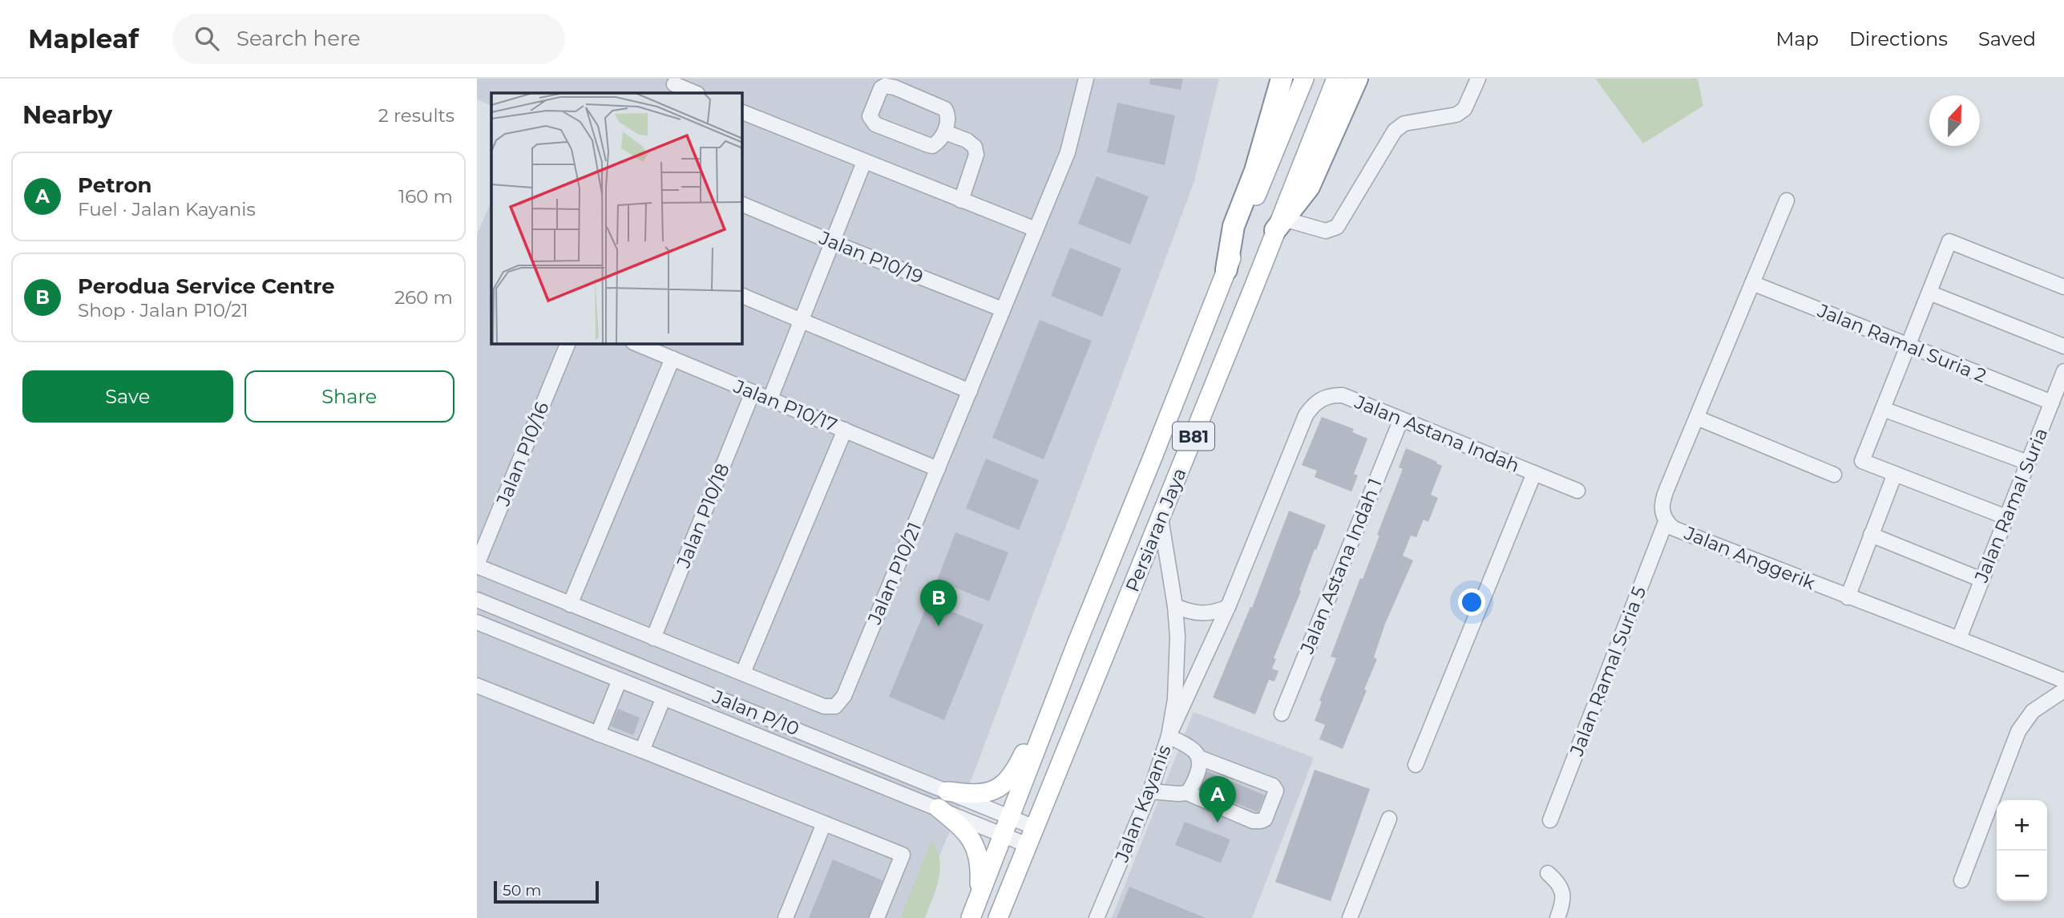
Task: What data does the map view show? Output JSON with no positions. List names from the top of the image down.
{
  "streets": {
    "main road": ["B81", "Persiaran Jaya"],
    "street": [
      "Jalan P10/19",
      "Jalan Ramal Suria 2",
      "Jalan P10/17",
      "Jalan Astana Indah",
      "Jalan P10/16",
      "Jalan Ramal Suria",
      "Jalan P10/18",
      "Jalan Anggerik",
      "Jalan Astana Indah 1",
      "Jalan P10/21",
      "Jalan Ramal Suria 5",
      "Jalan P/10",
      "Jalan Kayanis"
    ]
  },
  "crossings": [
    ["Jalan P10/19", "Jalan P10/21"],
    ["Jalan Ramal Suria 2", "Jalan Ramal Suria"],
    ["Jalan Ramal Suria 2", "Jalan Anggerik"],
    ["Jalan P10/17", "Jalan P10/18"],
    ["Jalan P10/17", "Jalan P10/21"],
    ["Jalan Astana Indah", "Jalan Astana Indah 1"],
    ["Jalan Astana Indah", "Jalan Kayanis"],
    ["Jalan P10/16", "Jalan P10/21"],
    ["Jalan Ramal Suria", "Jalan Anggerik"],
    ["Jalan P10/18", "Jalan P10/21"],
    ["Persiaran Jaya", "Jalan P/10"],
    ["Persiaran Jaya", "Jalan Kayanis"],
    ["Jalan Anggerik", "Jalan Ramal Suria 5"]
  ],
  "scale_bar": "50 m",
  "north": "top",
  "page": {
    "header": "Mapleaf",
    "search": "Search here",
    "nav": ["Map", "Directions", "Saved"],
    "heading": ["Nearby", "2 results"],
    "list": [
      {
        "mark": "A",
        "name": "Petron",
        "note": "Fuel · Jalan Kayanis",
        "value": "160 m"
      },
      {
        "mark": "B",
        "name": "Perodua Service Centre",
        "note": "Shop · Jalan P10/21",
        "value": "260 m"
      }
    ],
    "buttons": ["Save", "Share"],
    "pins": ["B", "A"],
    "map_buttons": ["+", "−"],
    "scale": "50 m"
  }
}
